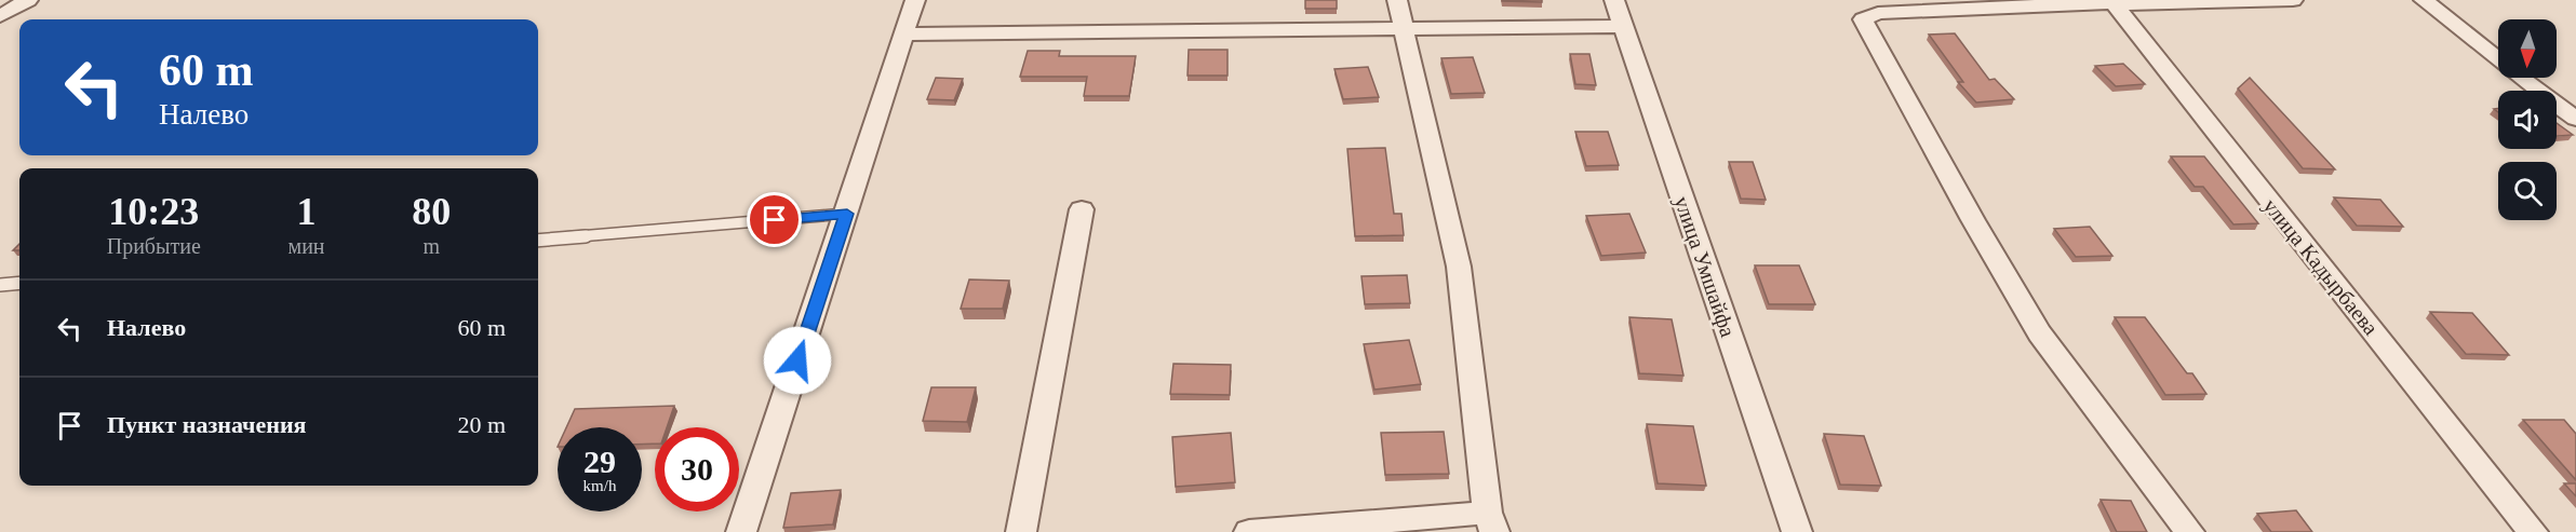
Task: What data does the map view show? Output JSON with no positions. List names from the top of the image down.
{
  "streets": {
    "street": ["улица Умшайфа", "улица Кадырбаева"]
  },
  "north": "bottom",
  "page": {
    "turn": ["60 m", "Налево"],
    "eta": [
      "10:23",
      "Прибытие",
      "1",
      "мин",
      "80",
      "m"
    ],
    "list": [
      {
        "name": "Налево",
        "value": "60 m"
      },
      {
        "name": "Пункт назначения",
        "value": "20 m"
      }
    ],
    "speed": "29 km/h",
    "limit": "30"
  }
}
